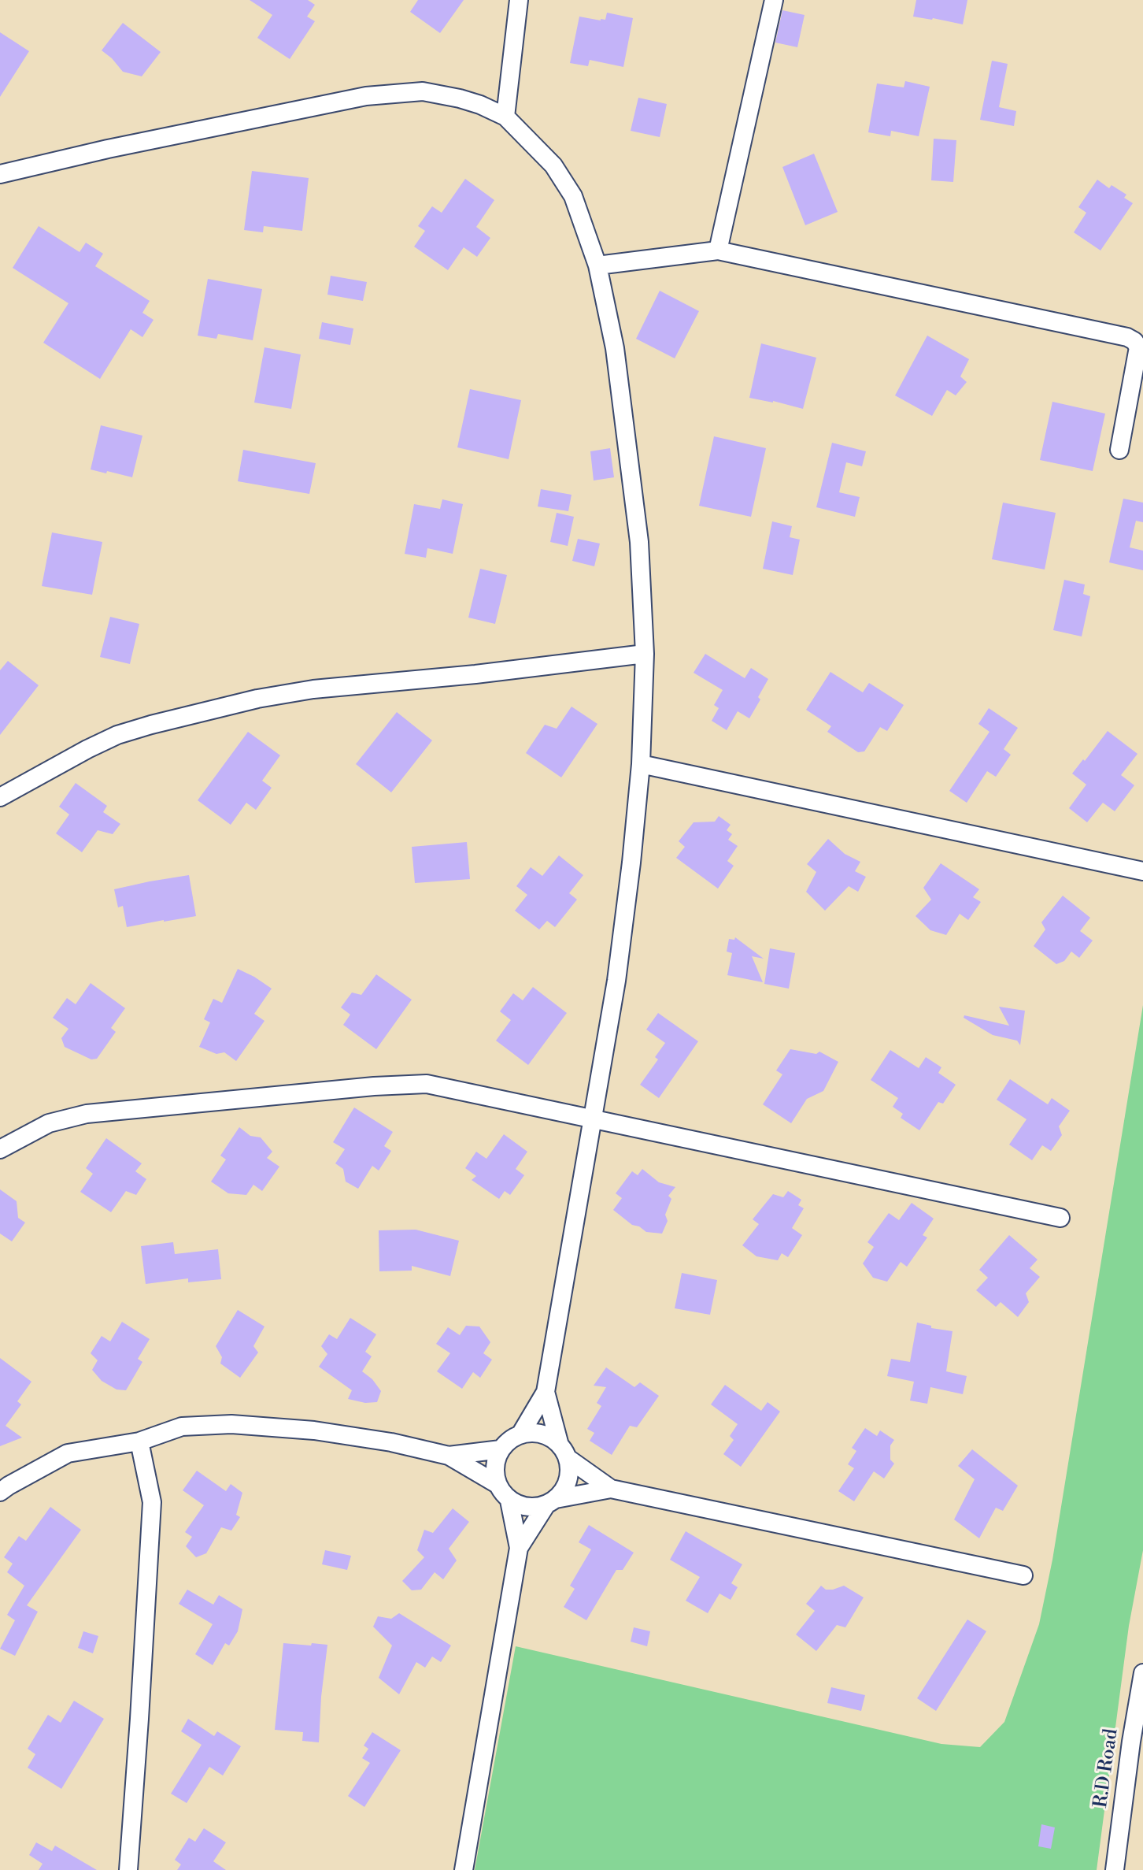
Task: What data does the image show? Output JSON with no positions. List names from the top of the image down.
{
  "streets": {
    "street": ["R.D Road"]
  }
}
